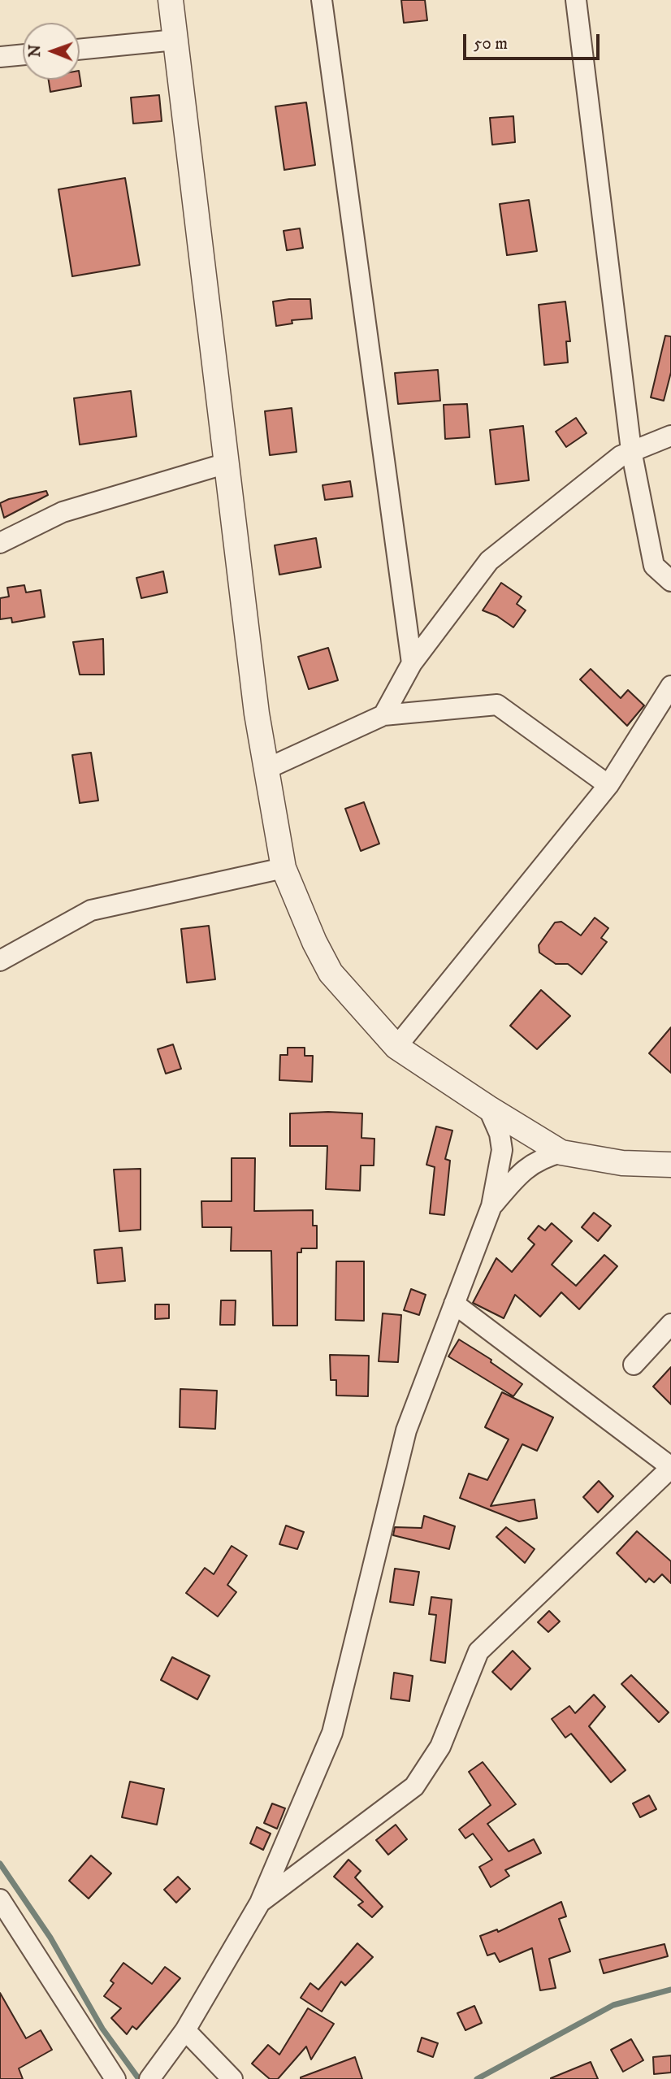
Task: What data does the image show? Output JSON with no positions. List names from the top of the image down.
{
  "scale_bar": "50 m",
  "north": "left"
}
